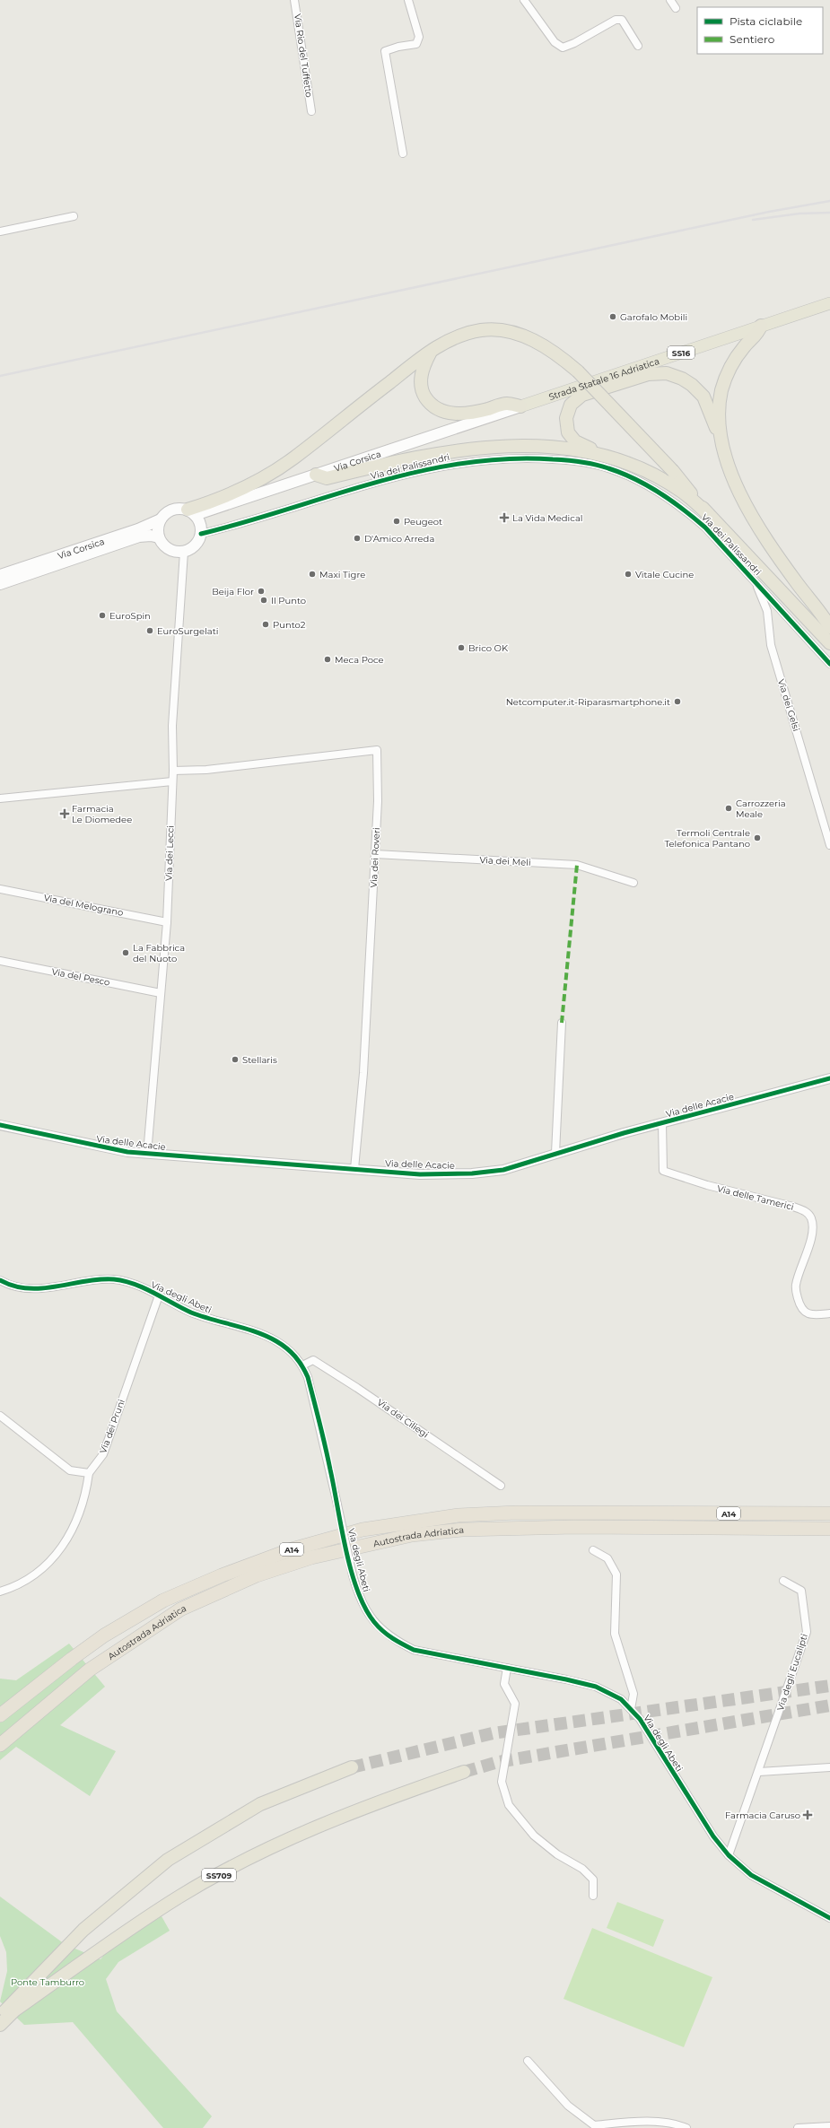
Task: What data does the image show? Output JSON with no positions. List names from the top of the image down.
{
  "streets": {
    "highway": ["A14", "Autostrada Adriatica", "SS709"],
    "main road": ["SS16", "Strada Statale 16 Adriatica", "Via Corsica"],
    "street": [
      "Via Rio del Tuffetto",
      "Via dei Palissandri",
      "Via dei Gelsi",
      "Via dei Lecci",
      "Via dei Roveri",
      "Via dei Meli",
      "Via del Melograno",
      "Via del Pesco",
      "Via delle Acacie",
      "Via delle Tamerici",
      "Via degli Abeti",
      "Via dei Ciliegi",
      "Via dei Pruni",
      "Via degli Eucalipti"
    ]
  },
  "crossings": [
    ["Strada Statale 16 Adriatica", "Via Corsica"],
    ["Via Corsica", "Via dei Palissandri"],
    ["Via Corsica", "Via dei Lecci"],
    ["Via dei Palissandri", "Via dei Gelsi"],
    ["Via dei Palissandri", "Via dei Lecci"],
    ["Via dei Lecci", "Via dei Roveri"],
    ["Via dei Lecci", "Via del Melograno"],
    ["Via dei Lecci", "Via del Pesco"],
    ["Via dei Lecci", "Via delle Acacie"],
    ["Via dei Roveri", "Via dei Meli"],
    ["Via dei Roveri", "Via delle Acacie"],
    ["Via delle Acacie", "Via delle Tamerici"],
    ["Via degli Abeti", "Via dei Ciliegi"],
    ["Via degli Abeti", "Via dei Pruni"],
    ["Via degli Abeti", "Via degli Eucalipti"]
  ],
  "parks": ["Ponte Tamburro"],
  "places": {
    "other": [
      "Garofalo Mobili",
      "Peugeot",
      "D'Amico Arreda",
      "Maxi Tigre",
      "Vitale Cucine",
      "Beija Flor",
      "Il Punto",
      "EuroSpin",
      "Punto2",
      "EuroSurgelati",
      "Brico OK",
      "Meca Poce",
      "Netcomputer.it-Riparasmartphone.it",
      "Carrozzeria Meale",
      "Termoli Centrale Telefonica Pantano",
      "La Fabbrica del Nuoto",
      "Stellaris"
    ],
    "health": ["La Vida Medical", "Farmacia Le Diomedee", "Farmacia Caruso"]
  },
  "legend": ["Pista ciclabile", "Sentiero"]
}
